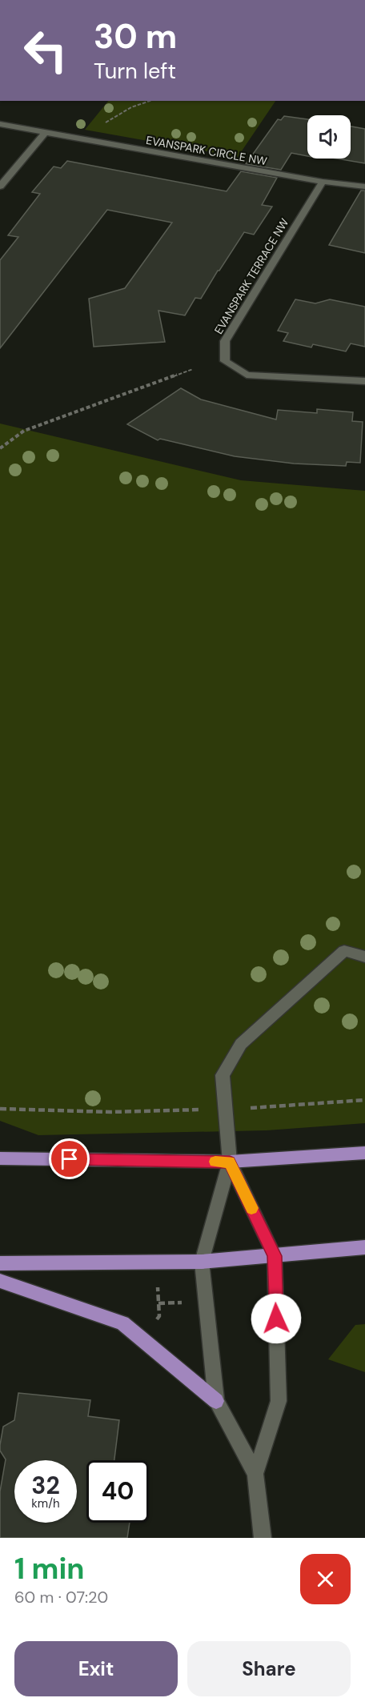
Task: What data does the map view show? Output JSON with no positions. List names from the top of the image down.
{
  "streets": {
    "street": ["EVANSPARK CIRCLE NW", "EVANSPARK TERRACE NW"]
  },
  "crossings": [
    ["EVANSPARK CIRCLE NW", "EVANSPARK TERRACE NW"]
  ],
  "page": {
    "turn": ["30 m", "Turn left"],
    "speed": "32 km/h",
    "limit": "40",
    "heading": ["1 min", "60 m · 07:20"],
    "buttons": ["Exit", "Share"]
  }
}
